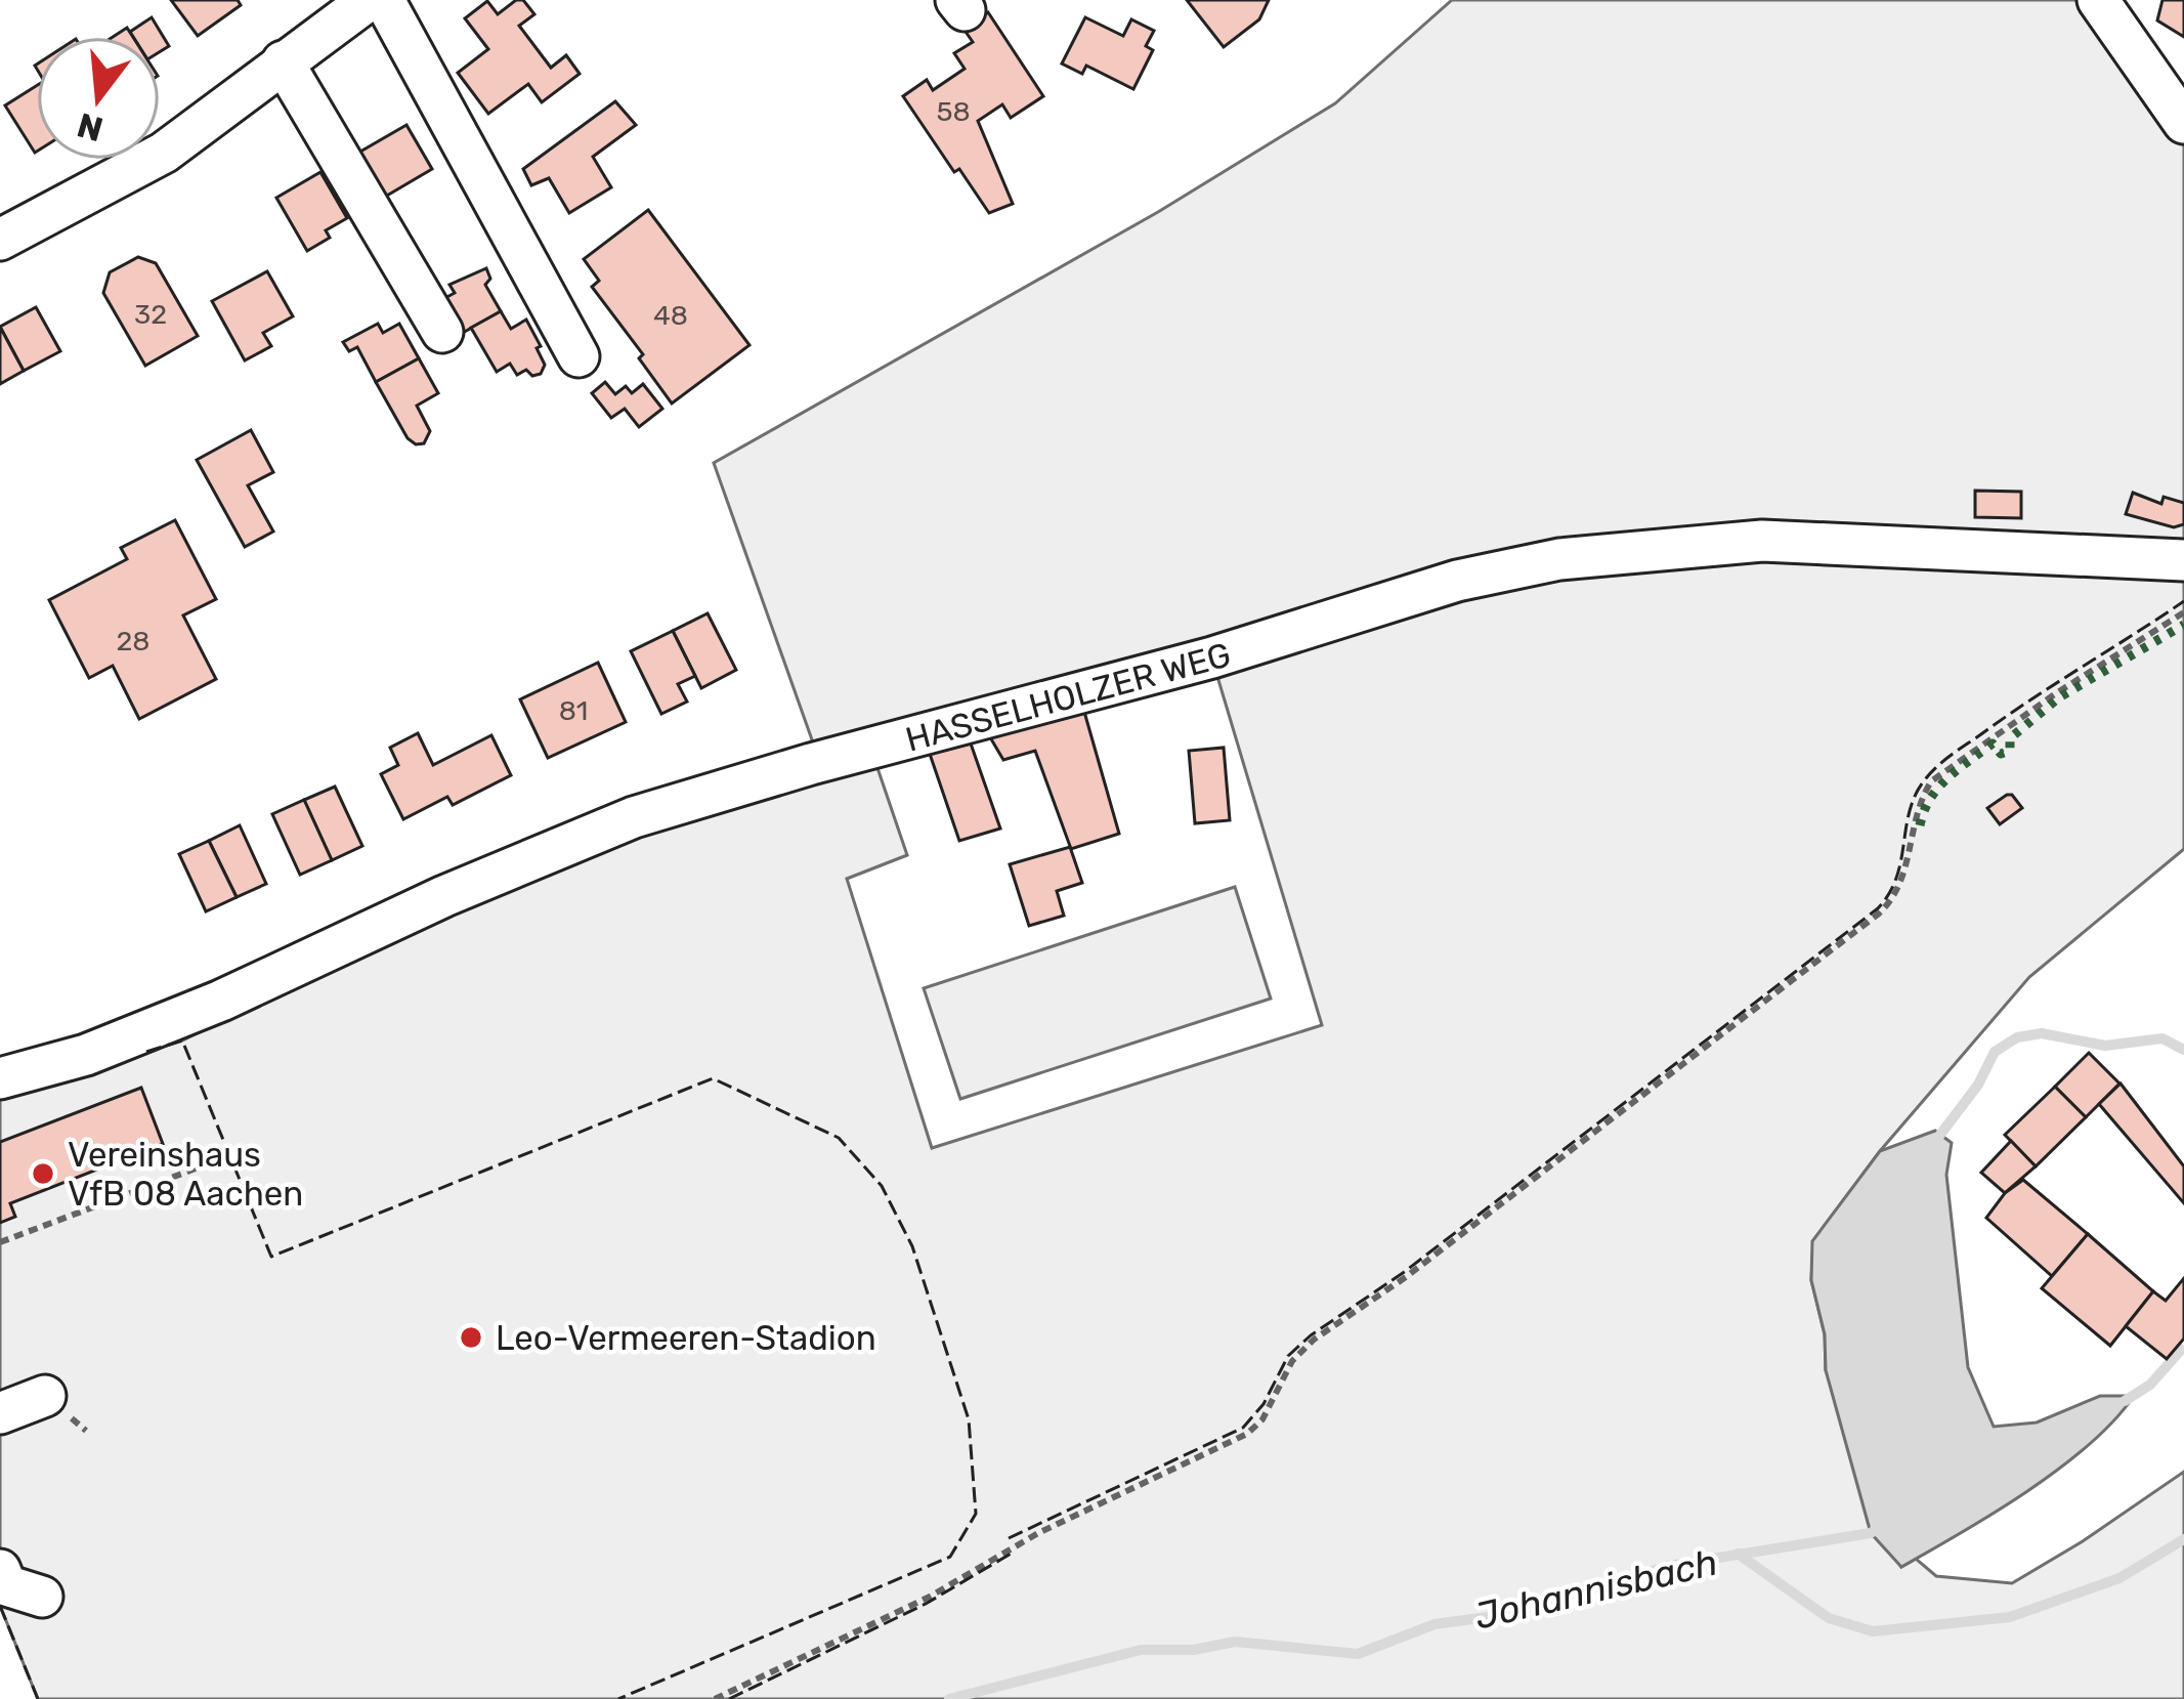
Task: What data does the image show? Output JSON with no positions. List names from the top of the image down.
{
  "streets": {
    "street": ["HASSELHOLZER WEG"]
  },
  "water": ["Johannisbach"],
  "places": ["Vereinshaus VfB 08 Aachen", "Leo-Vermeeren-Stadion"],
  "house_numbers": [
    "58",
    "32",
    "48",
    "28",
    "81"
  ],
  "north": "bottom"
}
